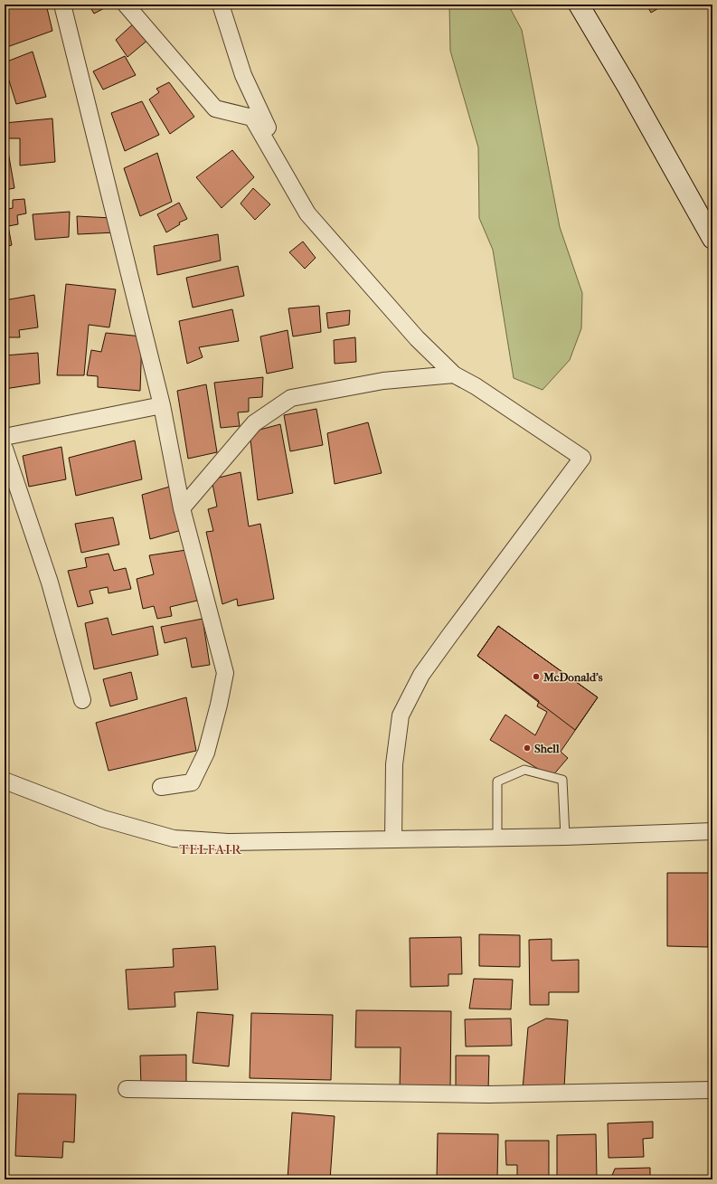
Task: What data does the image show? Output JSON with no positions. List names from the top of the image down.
{
  "districts": ["TELFAIR"],
  "places": ["McDonald's", "Shell"]
}
